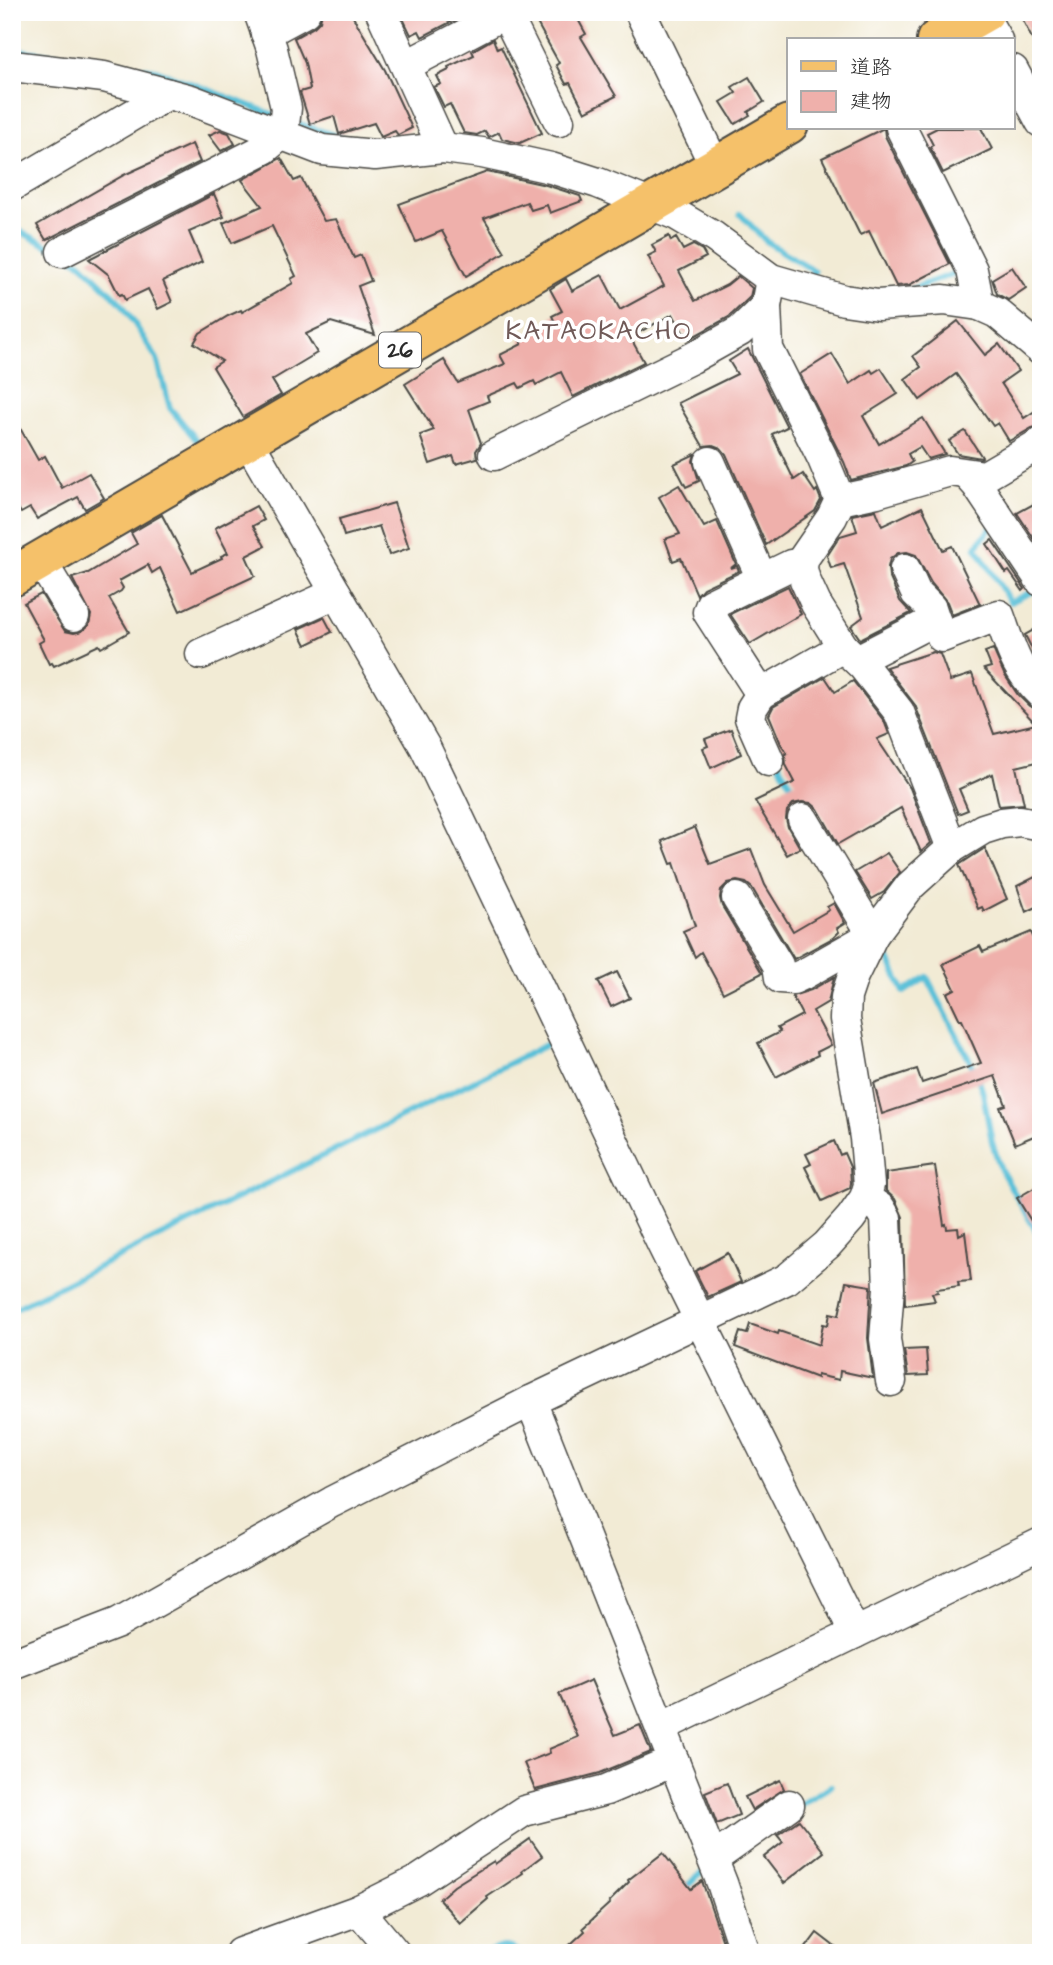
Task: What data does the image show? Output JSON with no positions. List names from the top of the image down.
{
  "streets": {
    "main road": ["26"]
  },
  "districts": ["KATAOKACHO"],
  "legend": ["道路", "建物"]
}
